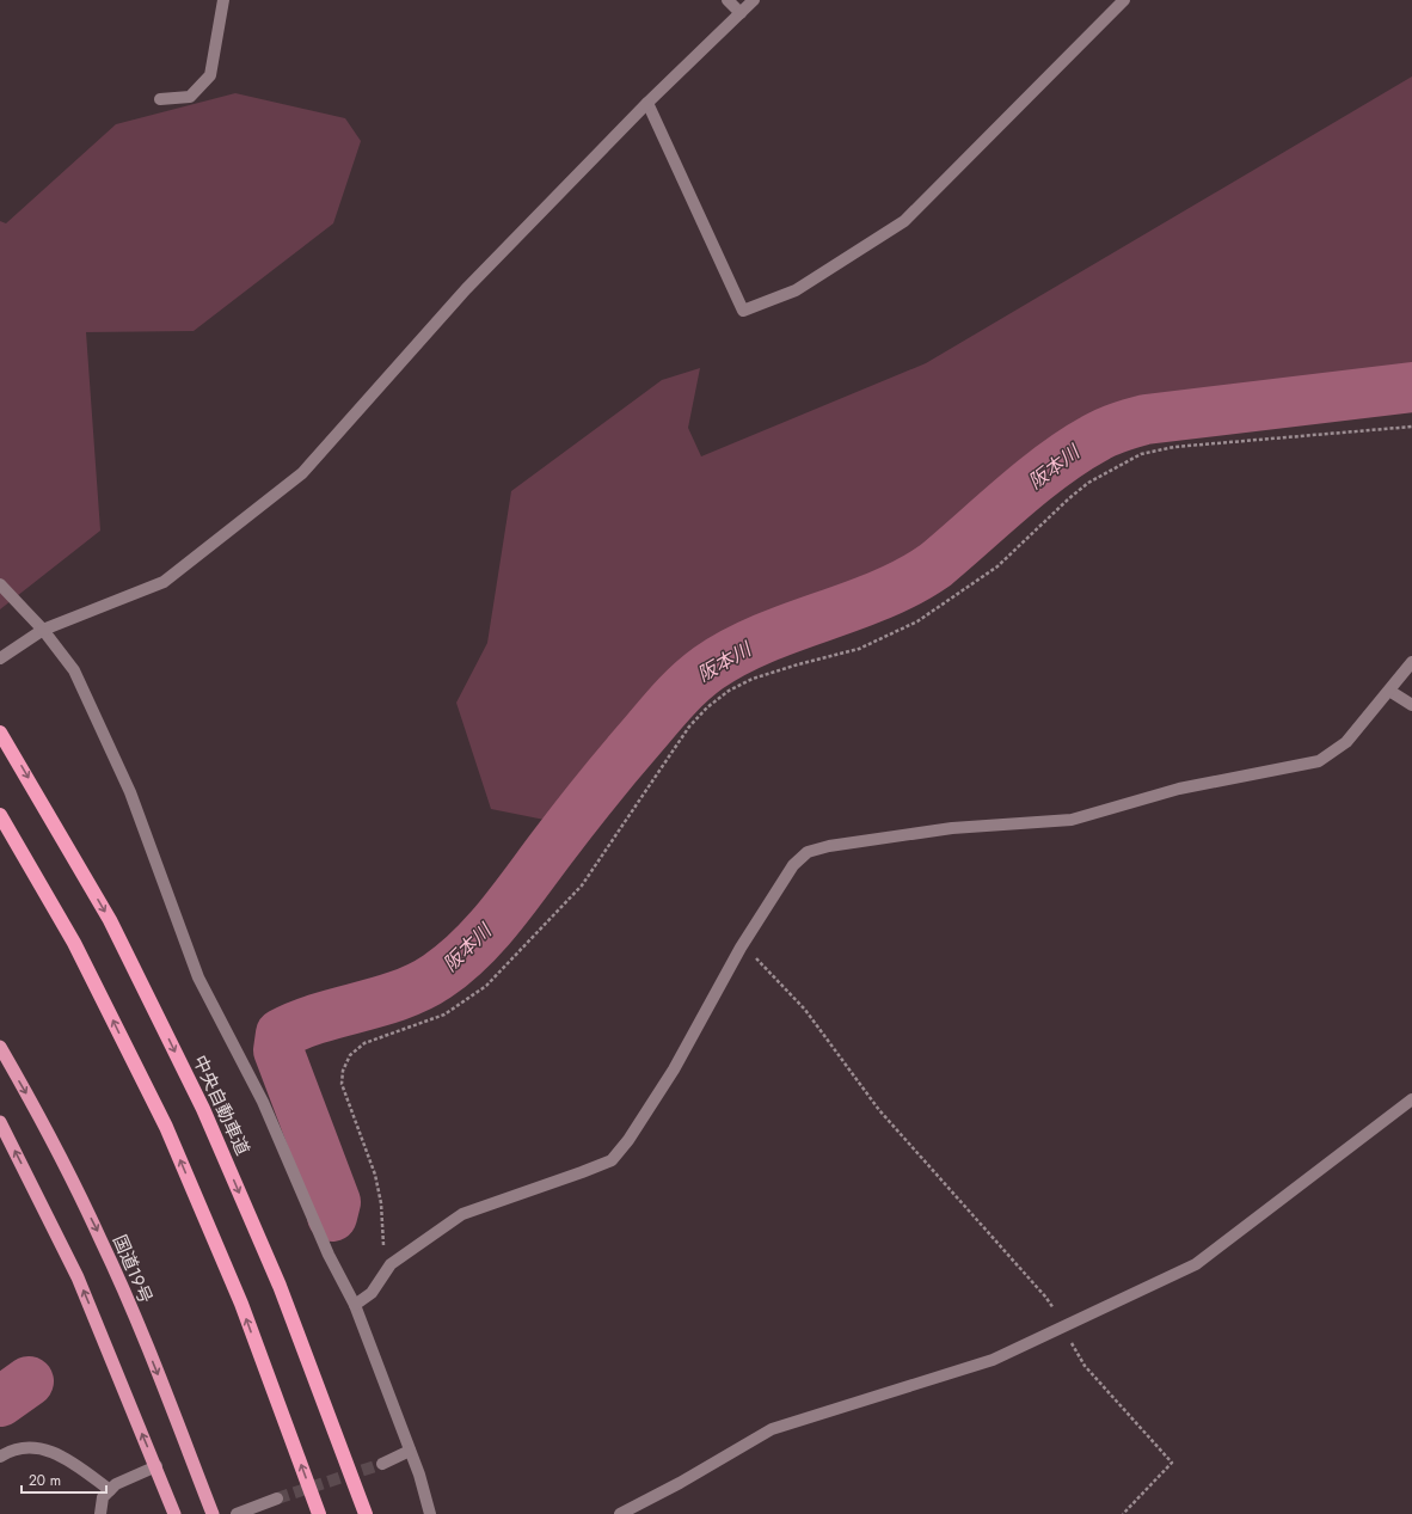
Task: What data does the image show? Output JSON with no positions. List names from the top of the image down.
{
  "streets": {
    "highway": ["中央自動車道", "国道19号"]
  },
  "water": ["阪本川"],
  "scale_bar": "20 m"
}
